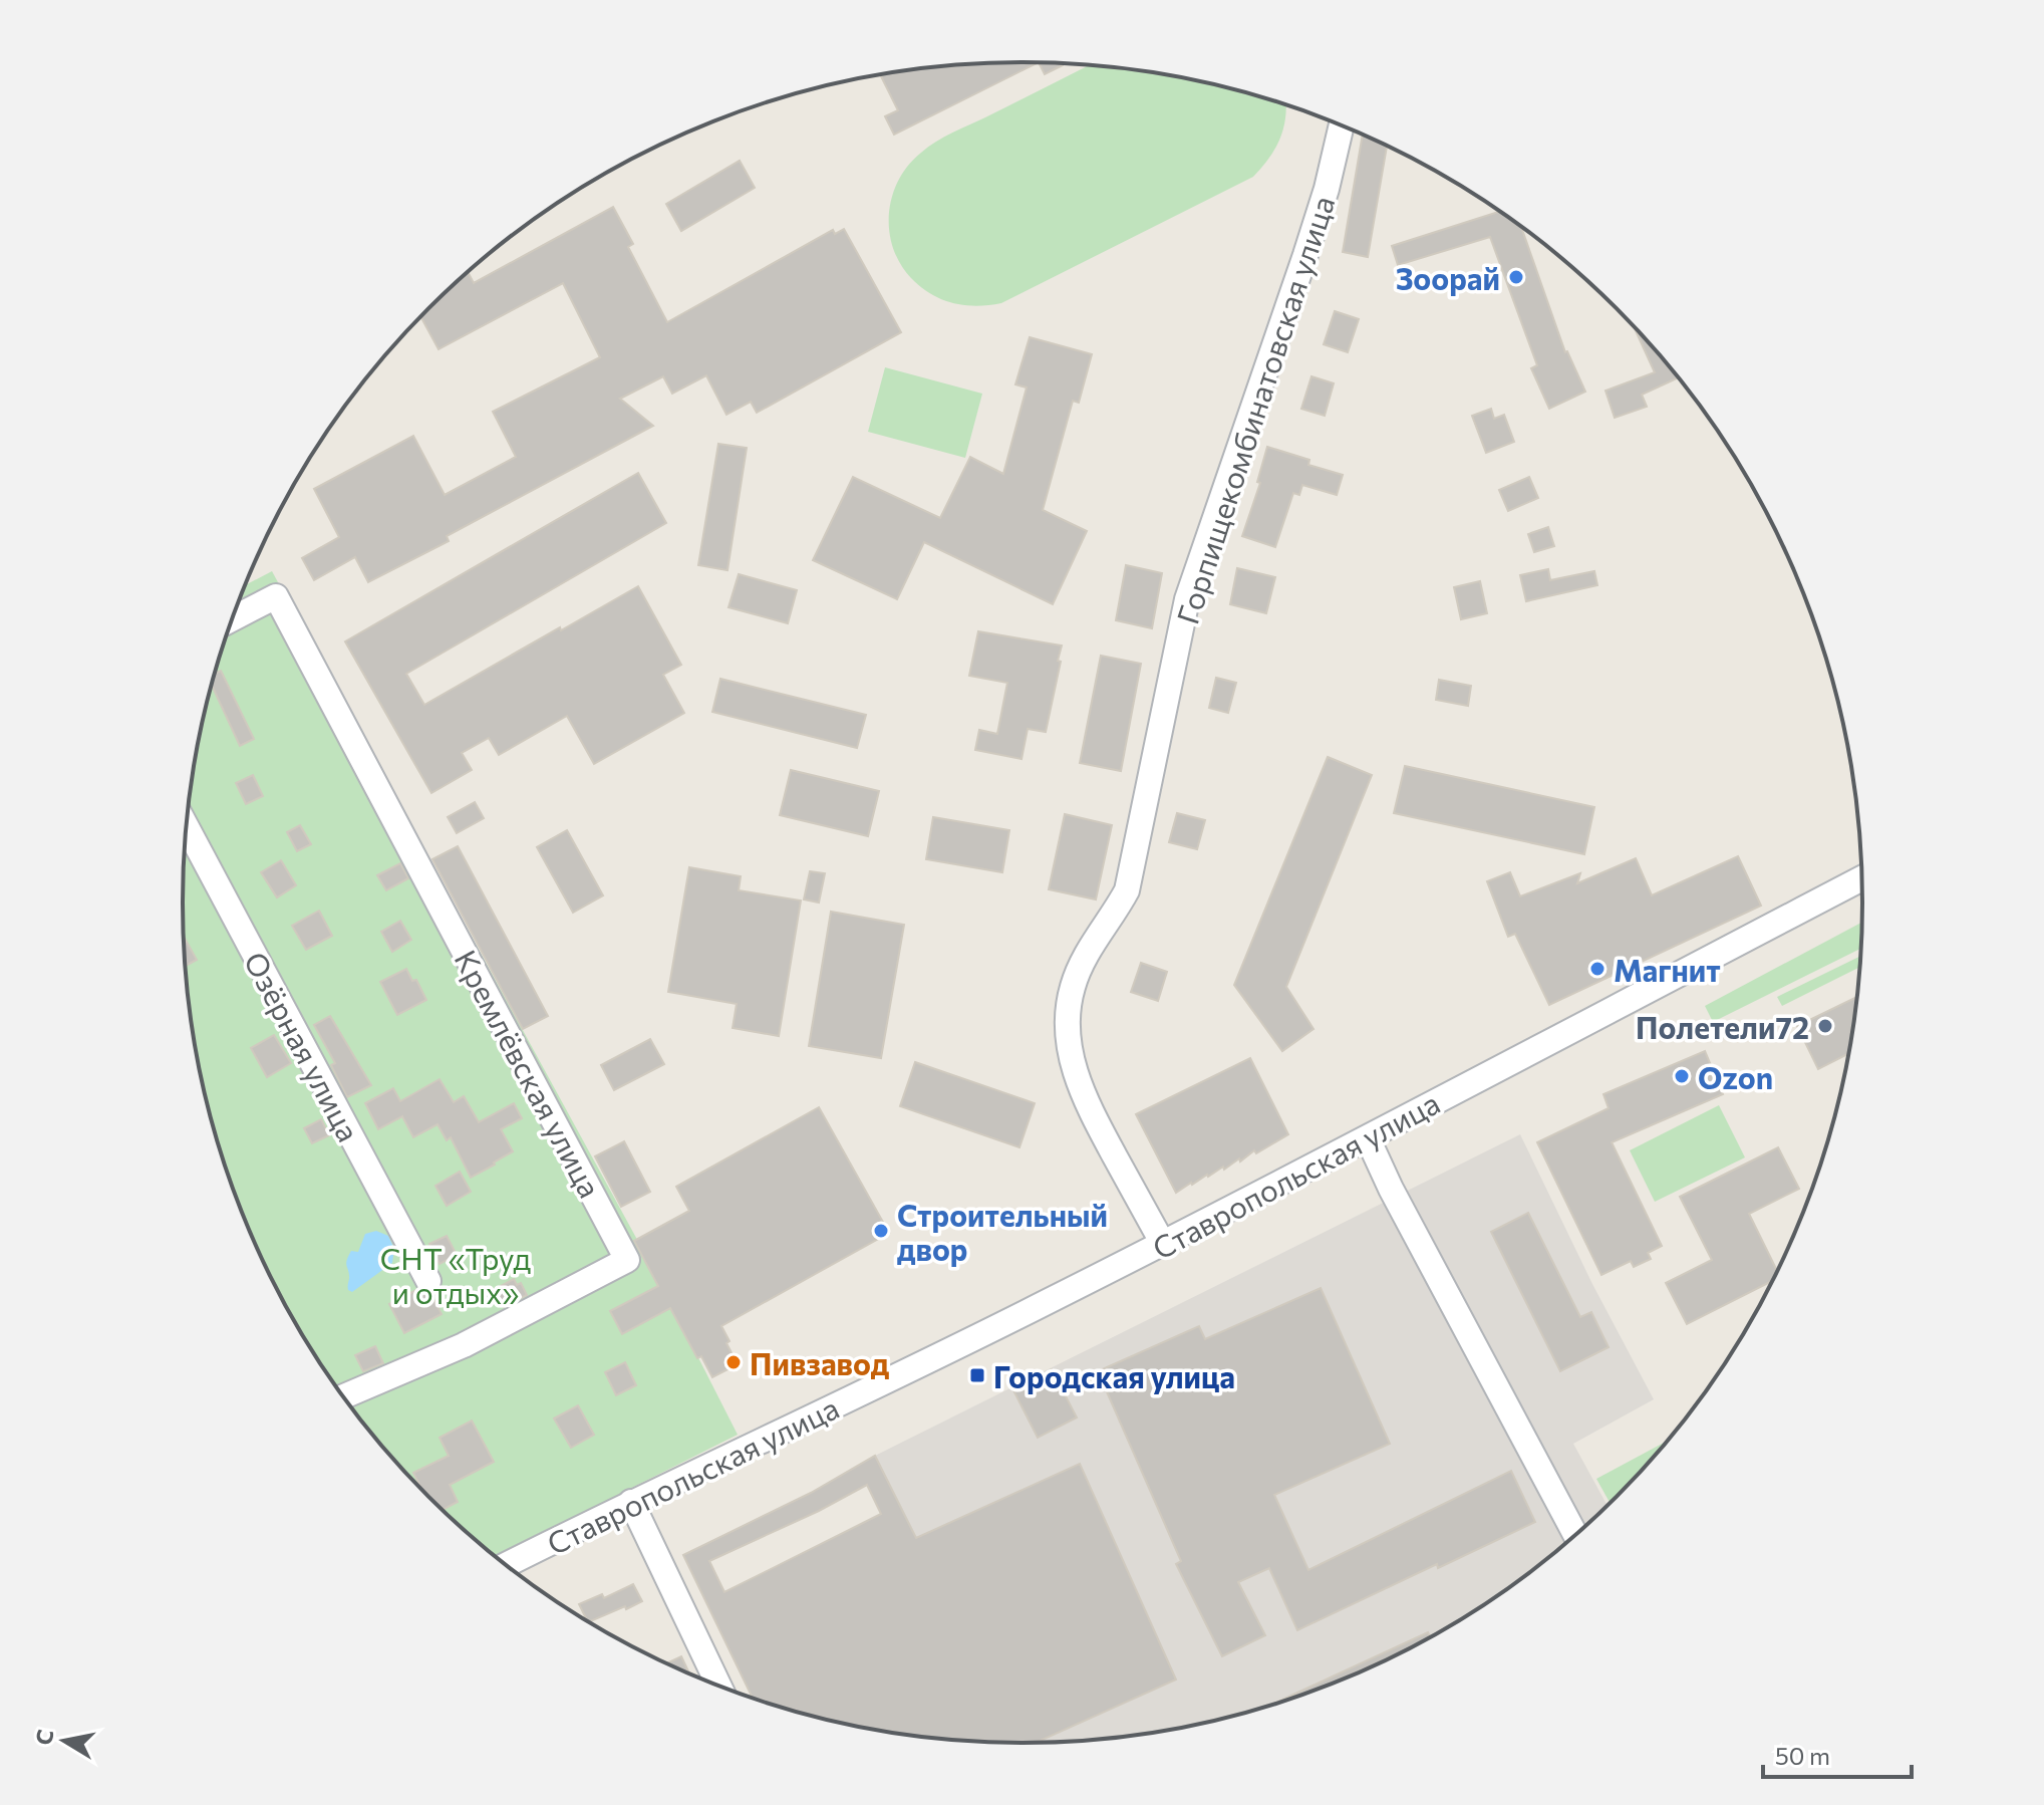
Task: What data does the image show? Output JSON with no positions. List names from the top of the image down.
{
  "streets": {
    "street": [
      "Горпищекомбинатовская улица",
      "Озёрная улица",
      "Кремлёвская улица",
      "Ставропольская улица"
    ]
  },
  "crossings": [
    ["Горпищекомбинатовская улица", "Ставропольская улица"]
  ],
  "parks": ["СНТ «Труд и отдых»"],
  "places": {
    "other": [
      "Зоорай",
      "Магнит",
      "Полетели72",
      "Ozon",
      "Строительный двор",
      "Пивзавод"
    ],
    "transit": ["Городская улица"]
  },
  "scale_bar": "50 m",
  "north": "left"
}
